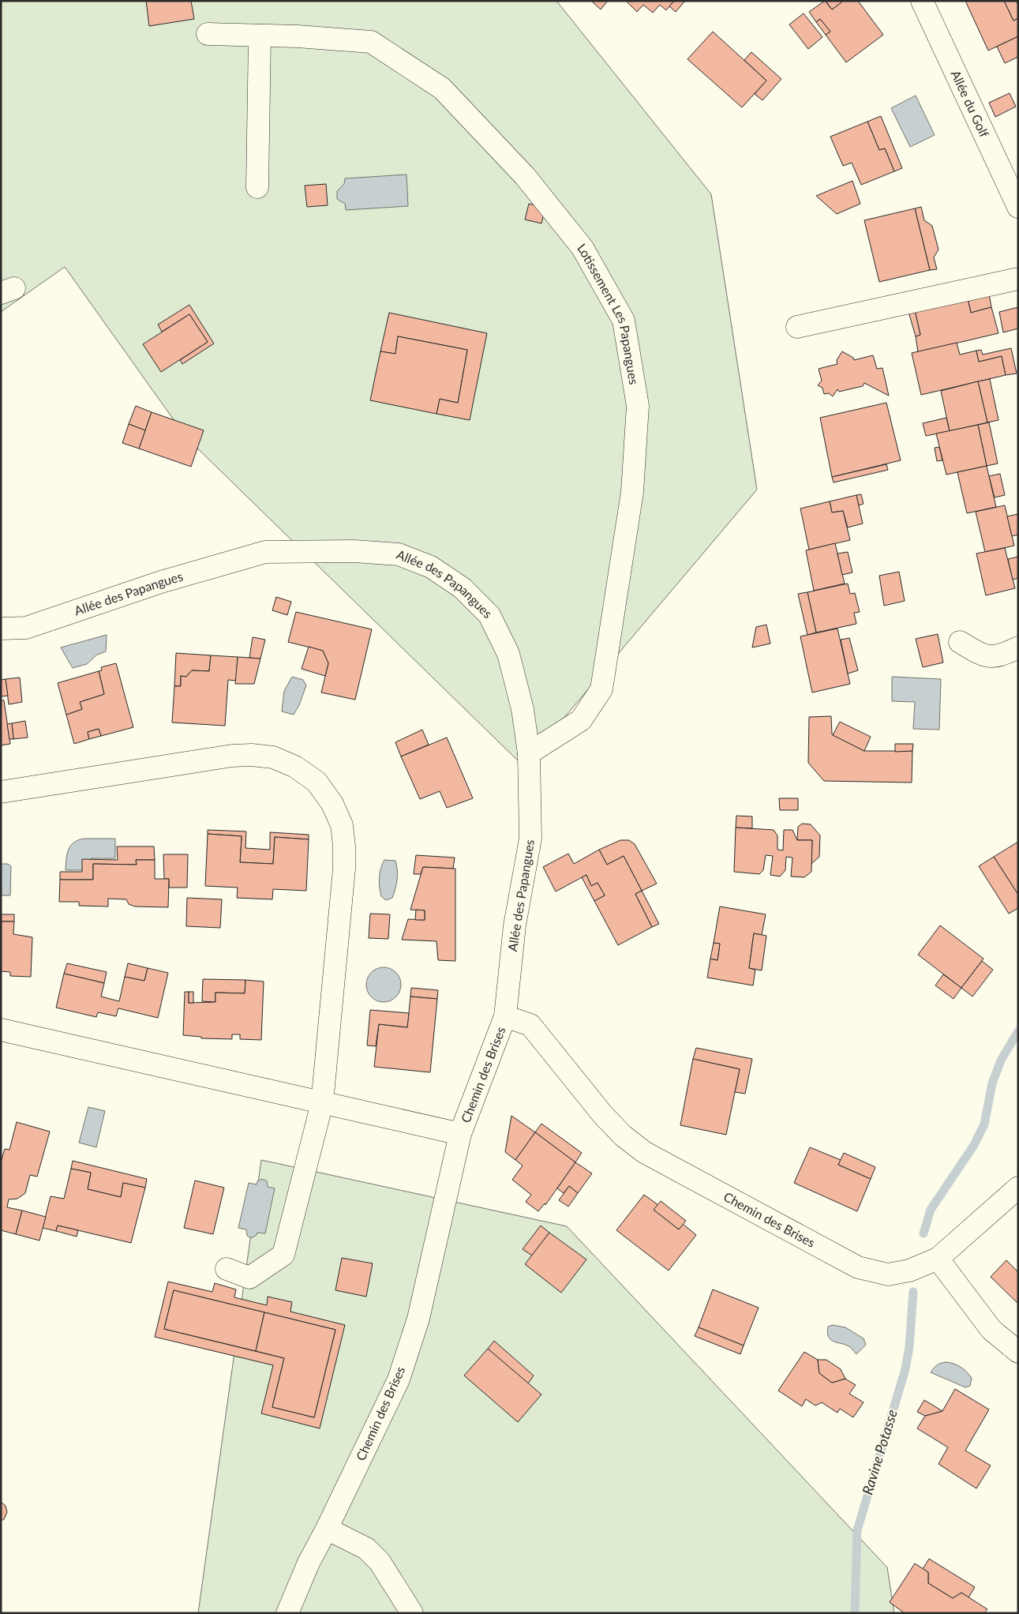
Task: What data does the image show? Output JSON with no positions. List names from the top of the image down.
{
  "streets": {
    "street": [
      "Allée du Golf",
      "Lotissement Les Papangues",
      "Allée des Papangues",
      "Chemin des Brises"
    ]
  },
  "crossings": [
    ["Lotissement Les Papangues", "Allée des Papangues"],
    ["Allée des Papangues", "Chemin des Brises"]
  ],
  "water": ["Ravine Potasse"]
}
